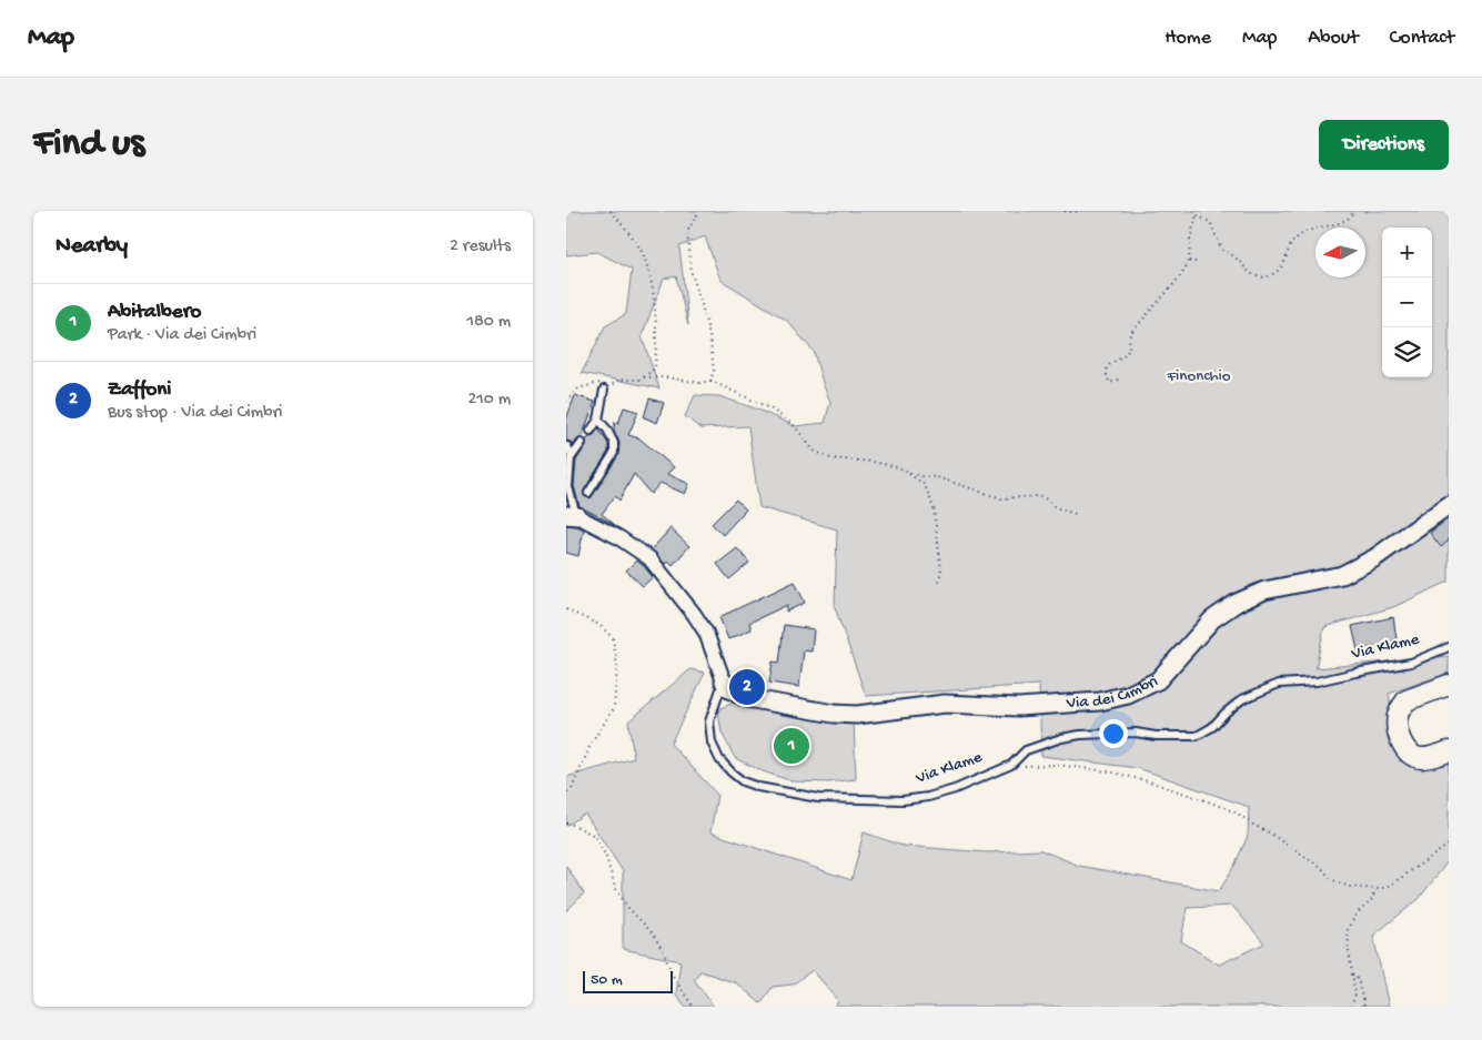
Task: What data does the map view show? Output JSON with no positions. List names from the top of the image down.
{
  "streets": {
    "street": ["Via dei Cimbri"],
    "lane": ["Via Klame"]
  },
  "crossings": [
    ["Via Klame", "Via dei Cimbri"]
  ],
  "parks": ["Finonchio"],
  "scale_bar": "50 m",
  "north": "left",
  "page": {
    "header": "Map",
    "nav": [
      "Home",
      "Map",
      "About",
      "Contact"
    ],
    "buttons": "Directions",
    "title": "Find us",
    "heading": ["Nearby", "2 results"],
    "map_buttons": ["+", "−"],
    "list": [
      {
        "mark": "1",
        "name": "Abitalbero",
        "note": "Park · Via dei Cimbri",
        "value": "180 m"
      },
      {
        "mark": "2",
        "name": "Zaffoni",
        "note": "Bus stop · Via dei Cimbri",
        "value": "210 m"
      }
    ],
    "pins": ["2", "1"],
    "scale": "50 m"
  }
}
